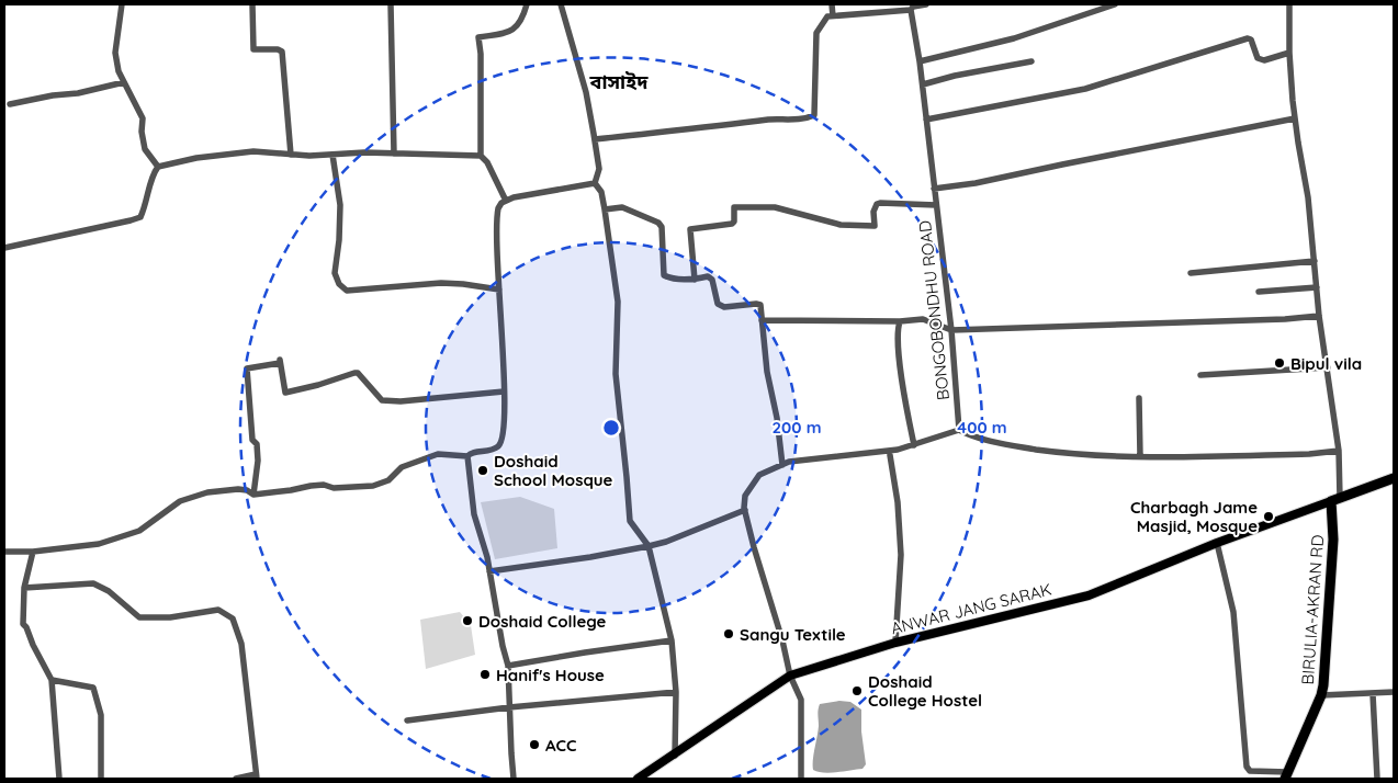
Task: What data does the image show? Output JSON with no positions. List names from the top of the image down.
{
  "streets": {
    "highway": ["BIRULIA-AKRAN RD"],
    "main road": ["ANWAR JANG SARAK"],
    "street": ["BONGOBONDHU ROAD"]
  },
  "crossings": [
    ["ANWAR JANG SARAK", "BIRULIA-AKRAN RD"]
  ],
  "districts": ["বাসাইদ"],
  "places": [
    "Bipul vila",
    "Doshaid School Mosque",
    "Charbagh Jame Masjid, Mosque",
    "Doshaid College",
    "Sangu Textile",
    "Hanif's House",
    "Doshaid College Hostel",
    "ACC"
  ],
  "rings": ["200 m", "400 m"]
}
